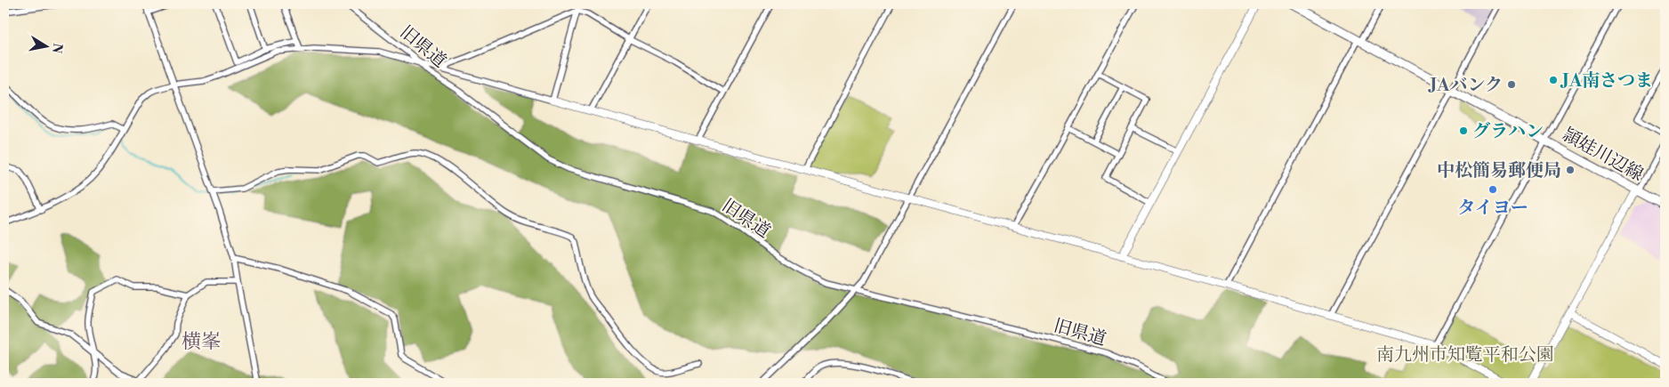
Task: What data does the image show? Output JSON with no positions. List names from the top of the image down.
{
  "streets": {
    "main road": ["頴娃川辺線"],
    "street": ["旧県道"]
  },
  "districts": ["横峯"],
  "parks": ["南九州市知覧平和公園"],
  "places": [
    "JA南さつま",
    "JAバンク",
    "グラハン",
    "中松簡易郵便局",
    "タイヨー"
  ],
  "north": "right"
}
